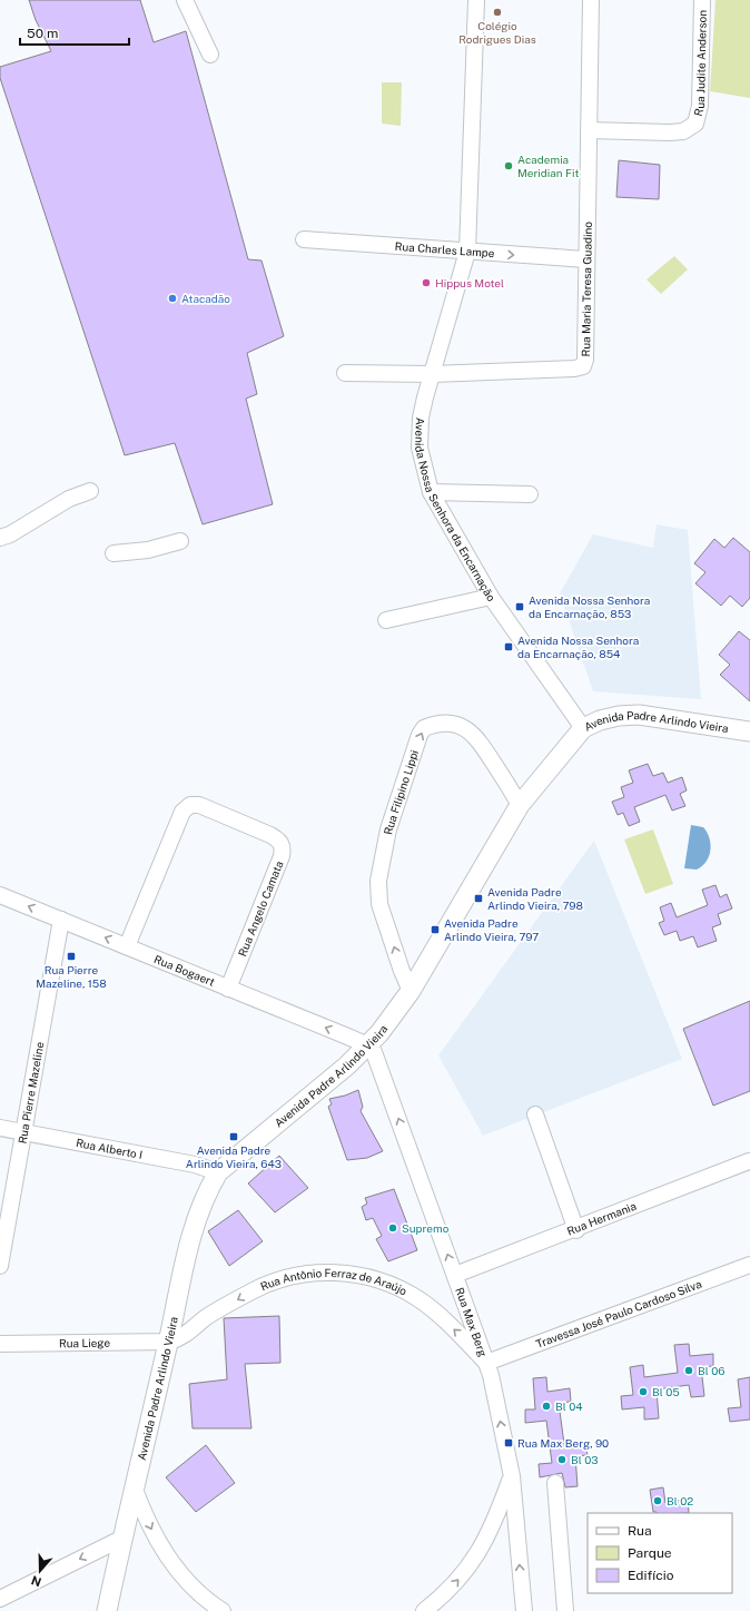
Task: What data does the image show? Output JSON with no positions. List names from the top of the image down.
{
  "streets": {
    "main road": ["Avenida Padre Arlindo Vieira"],
    "street": [
      "Rua Judite Anderson",
      "Rua Charles Lampe",
      "Rua Maria Teresa Guadino",
      "Avenida Nossa Senhora da Encarnação",
      "Rua Filipino Lippi",
      "Rua Angelo Camata",
      "Rua Bogaert",
      "Rua Pierre Mazeline",
      "Rua Alberto I",
      "Rua Hermania",
      "Rua Antônio Ferraz de Araújo",
      "Travessa José Paulo Cardoso Silva",
      "Rua Max Berg",
      "Rua Liege"
    ]
  },
  "crossings": [
    ["Rua Judite Anderson", "Rua Maria Teresa Guadino"],
    ["Rua Charles Lampe", "Rua Maria Teresa Guadino"],
    ["Rua Charles Lampe", "Avenida Nossa Senhora da Encarnação"],
    ["Rua Maria Teresa Guadino", "Avenida Nossa Senhora da Encarnação"],
    ["Avenida Nossa Senhora da Encarnação", "Avenida Padre Arlindo Vieira"],
    ["Avenida Padre Arlindo Vieira", "Rua Filipino Lippi"],
    ["Avenida Padre Arlindo Vieira", "Rua Bogaert"],
    ["Avenida Padre Arlindo Vieira", "Rua Alberto I"],
    ["Avenida Padre Arlindo Vieira", "Rua Antônio Ferraz de Araújo"],
    ["Avenida Padre Arlindo Vieira", "Rua Max Berg"],
    ["Avenida Padre Arlindo Vieira", "Rua Liege"],
    ["Rua Angelo Camata", "Rua Bogaert"],
    ["Rua Bogaert", "Rua Pierre Mazeline"],
    ["Rua Bogaert", "Rua Max Berg"],
    ["Rua Pierre Mazeline", "Rua Alberto I"],
    ["Rua Hermania", "Rua Max Berg"],
    ["Rua Antônio Ferraz de Araújo", "Travessa José Paulo Cardoso Silva"],
    ["Rua Antônio Ferraz de Araújo", "Rua Max Berg"],
    ["Rua Antônio Ferraz de Araújo", "Rua Liege"],
    ["Travessa José Paulo Cardoso Silva", "Rua Max Berg"]
  ],
  "one_way": ["Rua Charles Lampe", "Rua Bogaert", "Rua Antônio Ferraz de Araújo"],
  "places": {
    "other": [
      "Colégio Rodrigues Dias",
      "Academia Meridian Fit",
      "Hippus Motel",
      "Atacadão",
      "Supremo",
      "Bl 06",
      "Bl 05",
      "Bl 04",
      "Bl 03",
      "Bl 02"
    ],
    "transit": [
      "Avenida Nossa Senhora da Encarnação, 853",
      "Avenida Nossa Senhora da Encarnação, 854",
      "Avenida Padre Arlindo Vieira, 798",
      "Avenida Padre Arlindo Vieira, 797",
      "Rua Pierre Mazeline, 158",
      "Avenida Padre Arlindo Vieira, 643",
      "Rua Max Berg, 90"
    ]
  },
  "legend": ["Rua", "Parque", "Edifício"],
  "scale_bar": "50 m",
  "north": "bottom"
}
